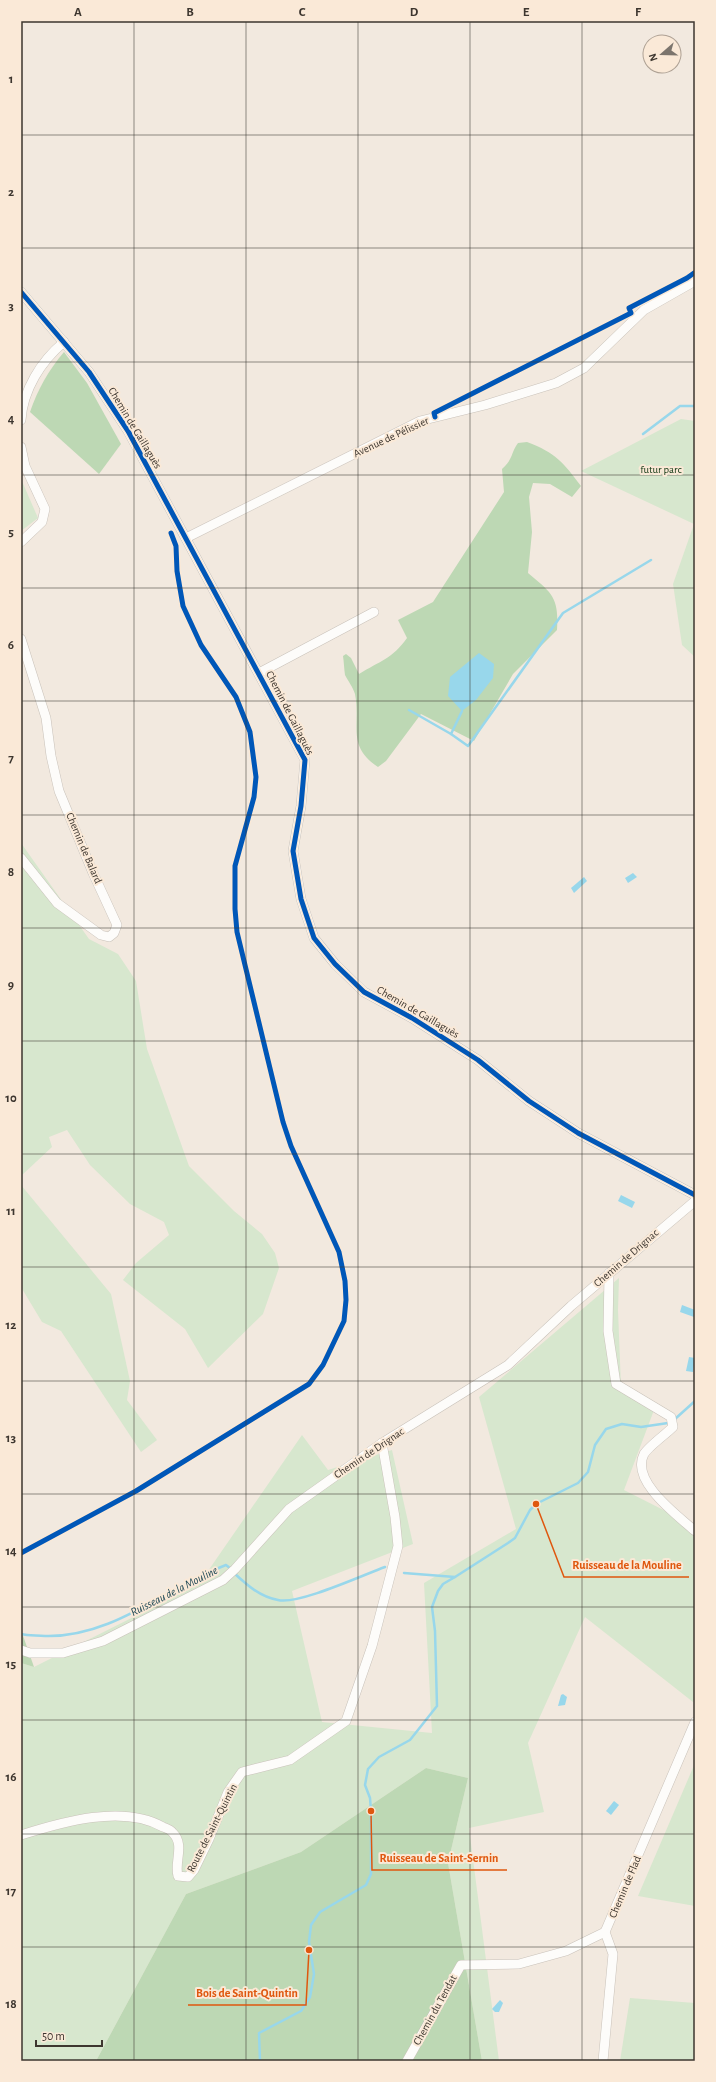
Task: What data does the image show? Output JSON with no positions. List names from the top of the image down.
{
  "streets": {
    "street": [
      "Chemin de Gaillaguès",
      "Avenue de Pélissier",
      "Chemin de Balard",
      "Chemin de Drignac",
      "Route de Saint-Quintin",
      "Chemin de Flad",
      "Chemin du Tendat"
    ]
  },
  "crossings": [
    ["Chemin de Gaillaguès", "Avenue de Pélissier"],
    ["Chemin de Drignac", "Route de Saint-Quintin"],
    ["Chemin de Flad", "Chemin du Tendat"]
  ],
  "water": ["Ruisseau de la Mouline"],
  "parks": ["futur parc"],
  "places": ["Ruisseau de la Mouline", "Ruisseau de Saint-Sernin", "Bois de Saint-Quintin"],
  "scale_bar": "50 m",
  "north": "left",
  "grid": {
    "columns": [
      "A",
      "B",
      "C",
      "D",
      "E",
      "F"
    ],
    "rows": [
      "1",
      "2",
      "3",
      "4",
      "5",
      "6",
      "7",
      "8",
      "9",
      "10",
      "11",
      "12",
      "13",
      "14",
      "15",
      "16",
      "17",
      "18"
    ]
  }
}
